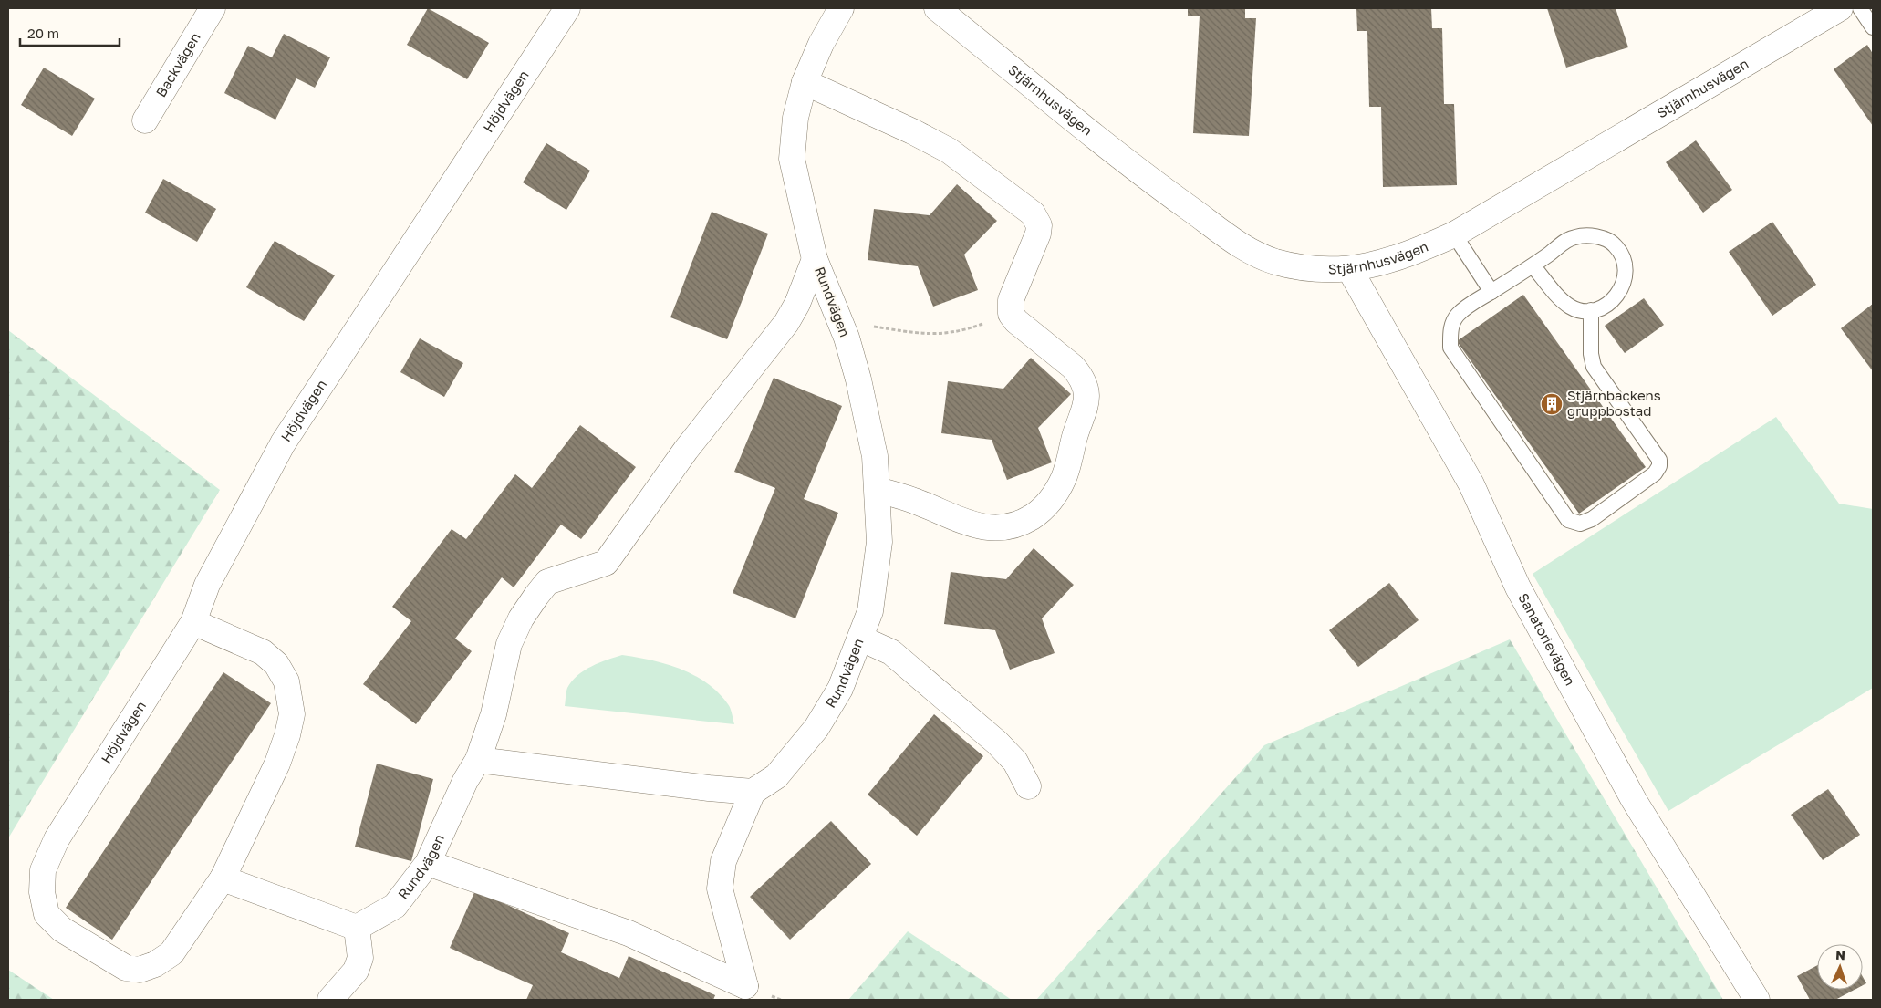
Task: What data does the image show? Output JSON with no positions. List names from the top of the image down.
{
  "streets": {
    "street": [
      "Backvägen",
      "Stjärnhusvägen",
      "Höjdvägen",
      "Rundvägen",
      "Sanatorievägen"
    ]
  },
  "crossings": [
    ["Stjärnhusvägen", "Sanatorievägen"]
  ],
  "places": {
    "building": ["Stjärnbackens gruppbostad"]
  },
  "scale_bar": "20 m",
  "north": "top"
}
